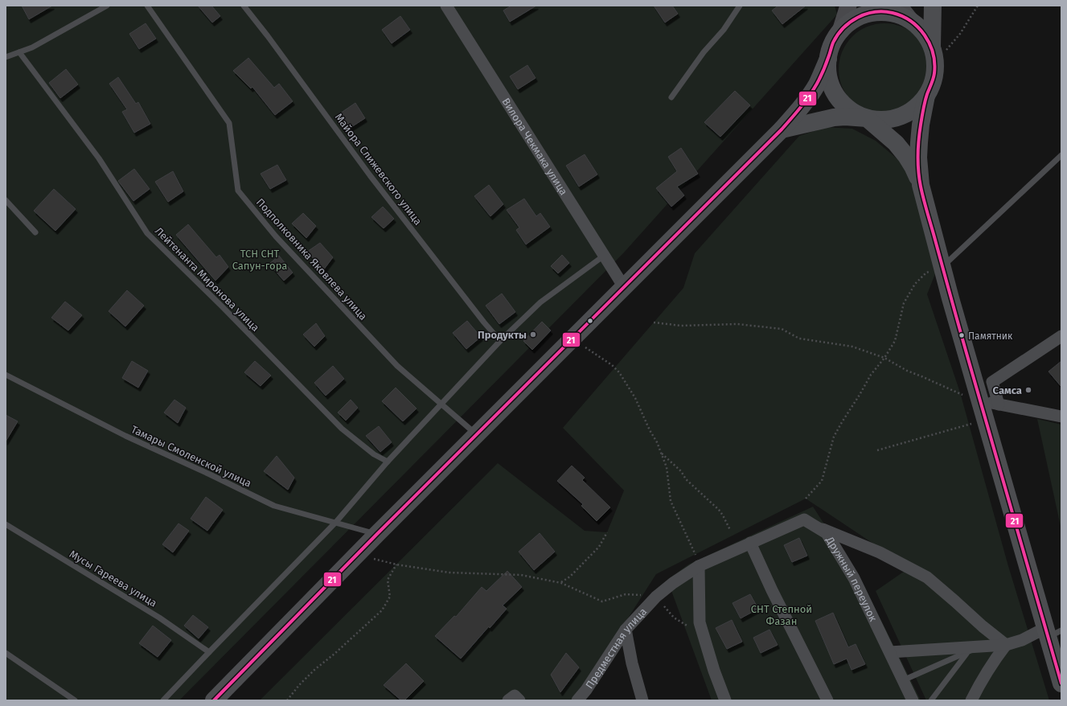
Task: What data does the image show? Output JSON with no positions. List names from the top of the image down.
{
  "streets": {
    "street": ["Вилора Чекмака улица", "Дружный переулок", "Предместная улица"],
    "lane": [
      "Майора Слижевского улица",
      "Подполковника Яковлева улица",
      "Лейтенанта Миронова улица",
      "Тамары Смоленской улица",
      "Мусы Гареева улица"
    ]
  },
  "crossings": [
    ["Дружный переулок", "Предместная улица"]
  ],
  "parks": ["ТСН СНТ Сапун-гора", "СНТ Степной Фазан"],
  "places": ["Продукты", "Памятник", "Самса"],
  "lines": ["transit line 21"]
}
